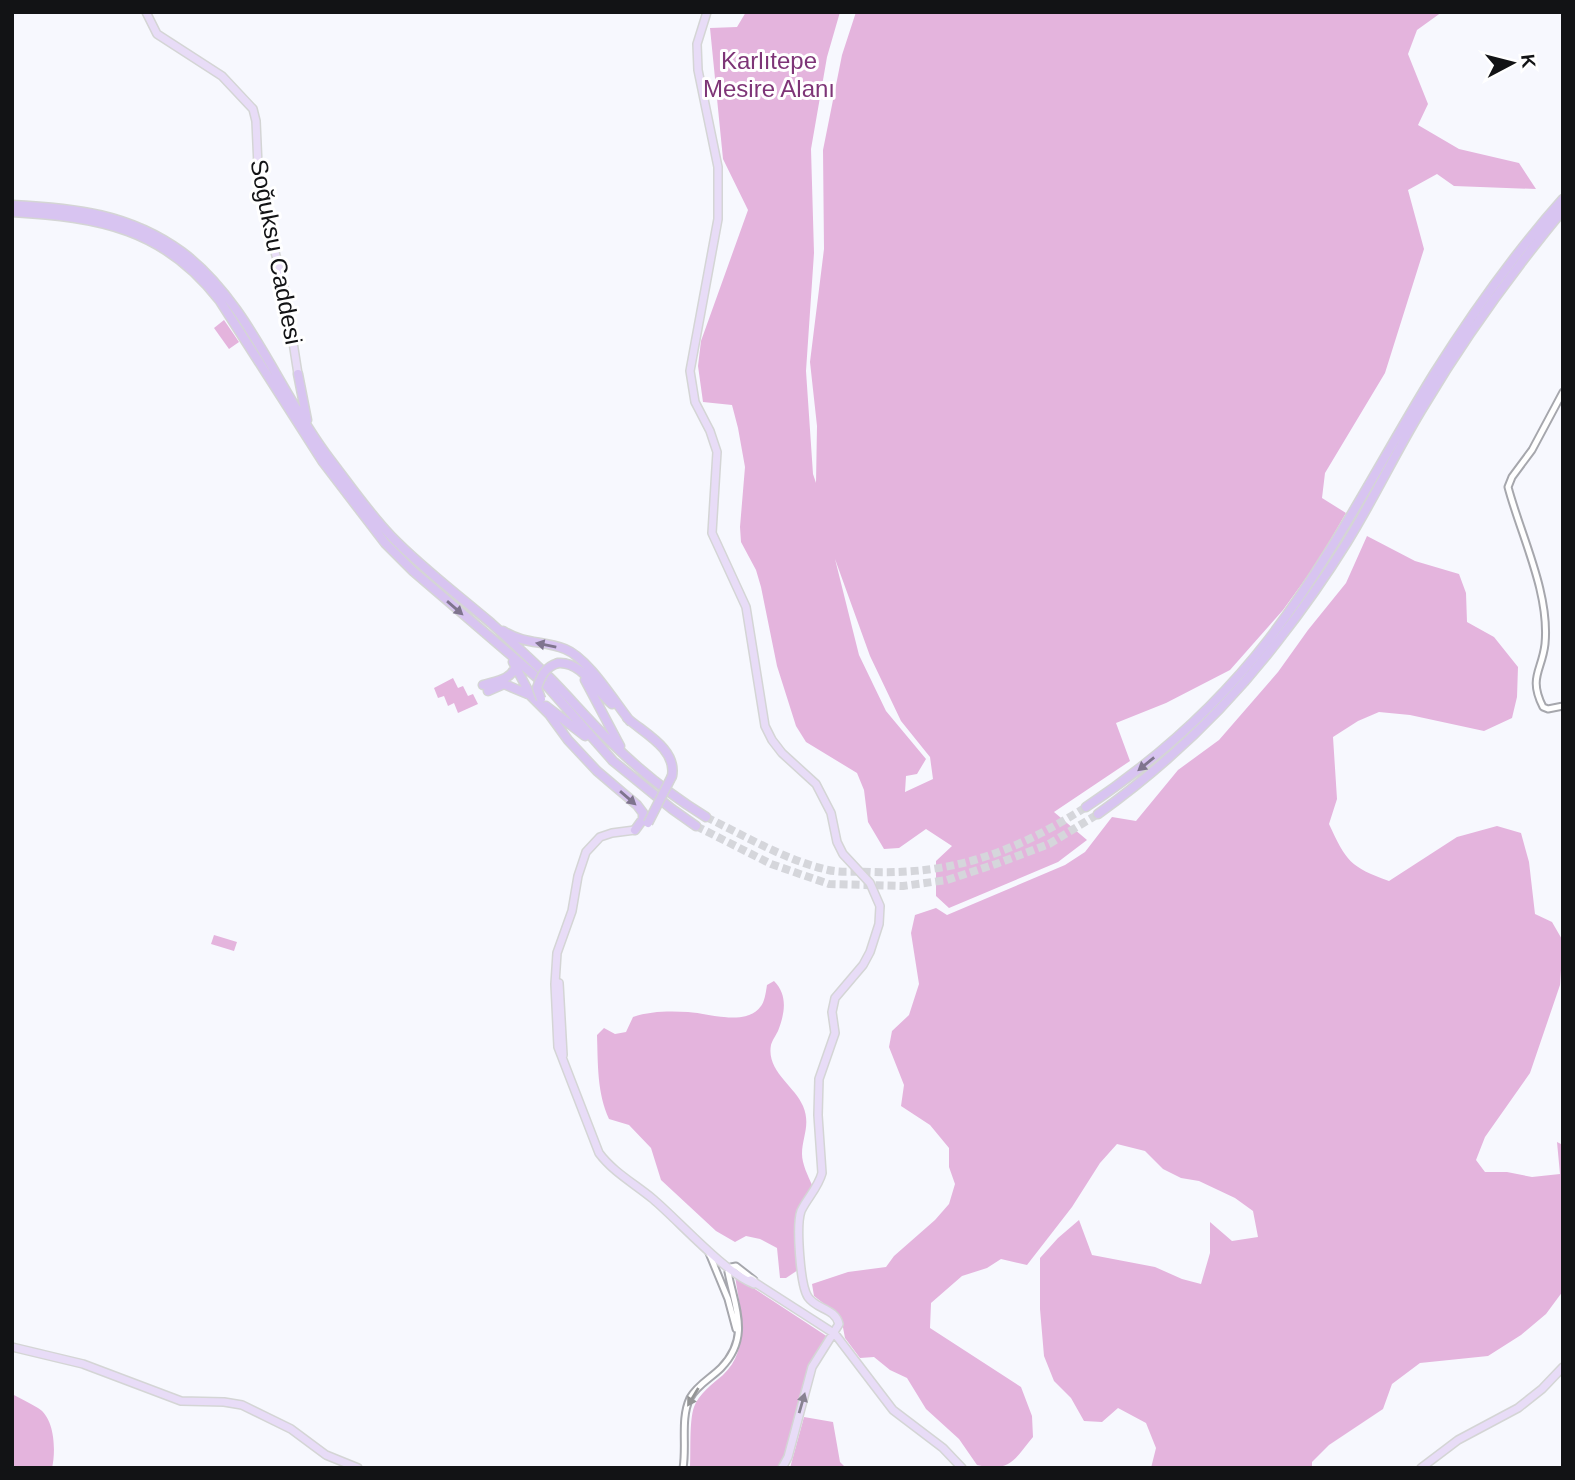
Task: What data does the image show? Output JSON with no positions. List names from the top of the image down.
{
  "streets": {
    "main road": ["Soğuksu Caddesi"]
  },
  "parks": ["Karlıtepe Mesire Alanı"],
  "north": "right"
}
